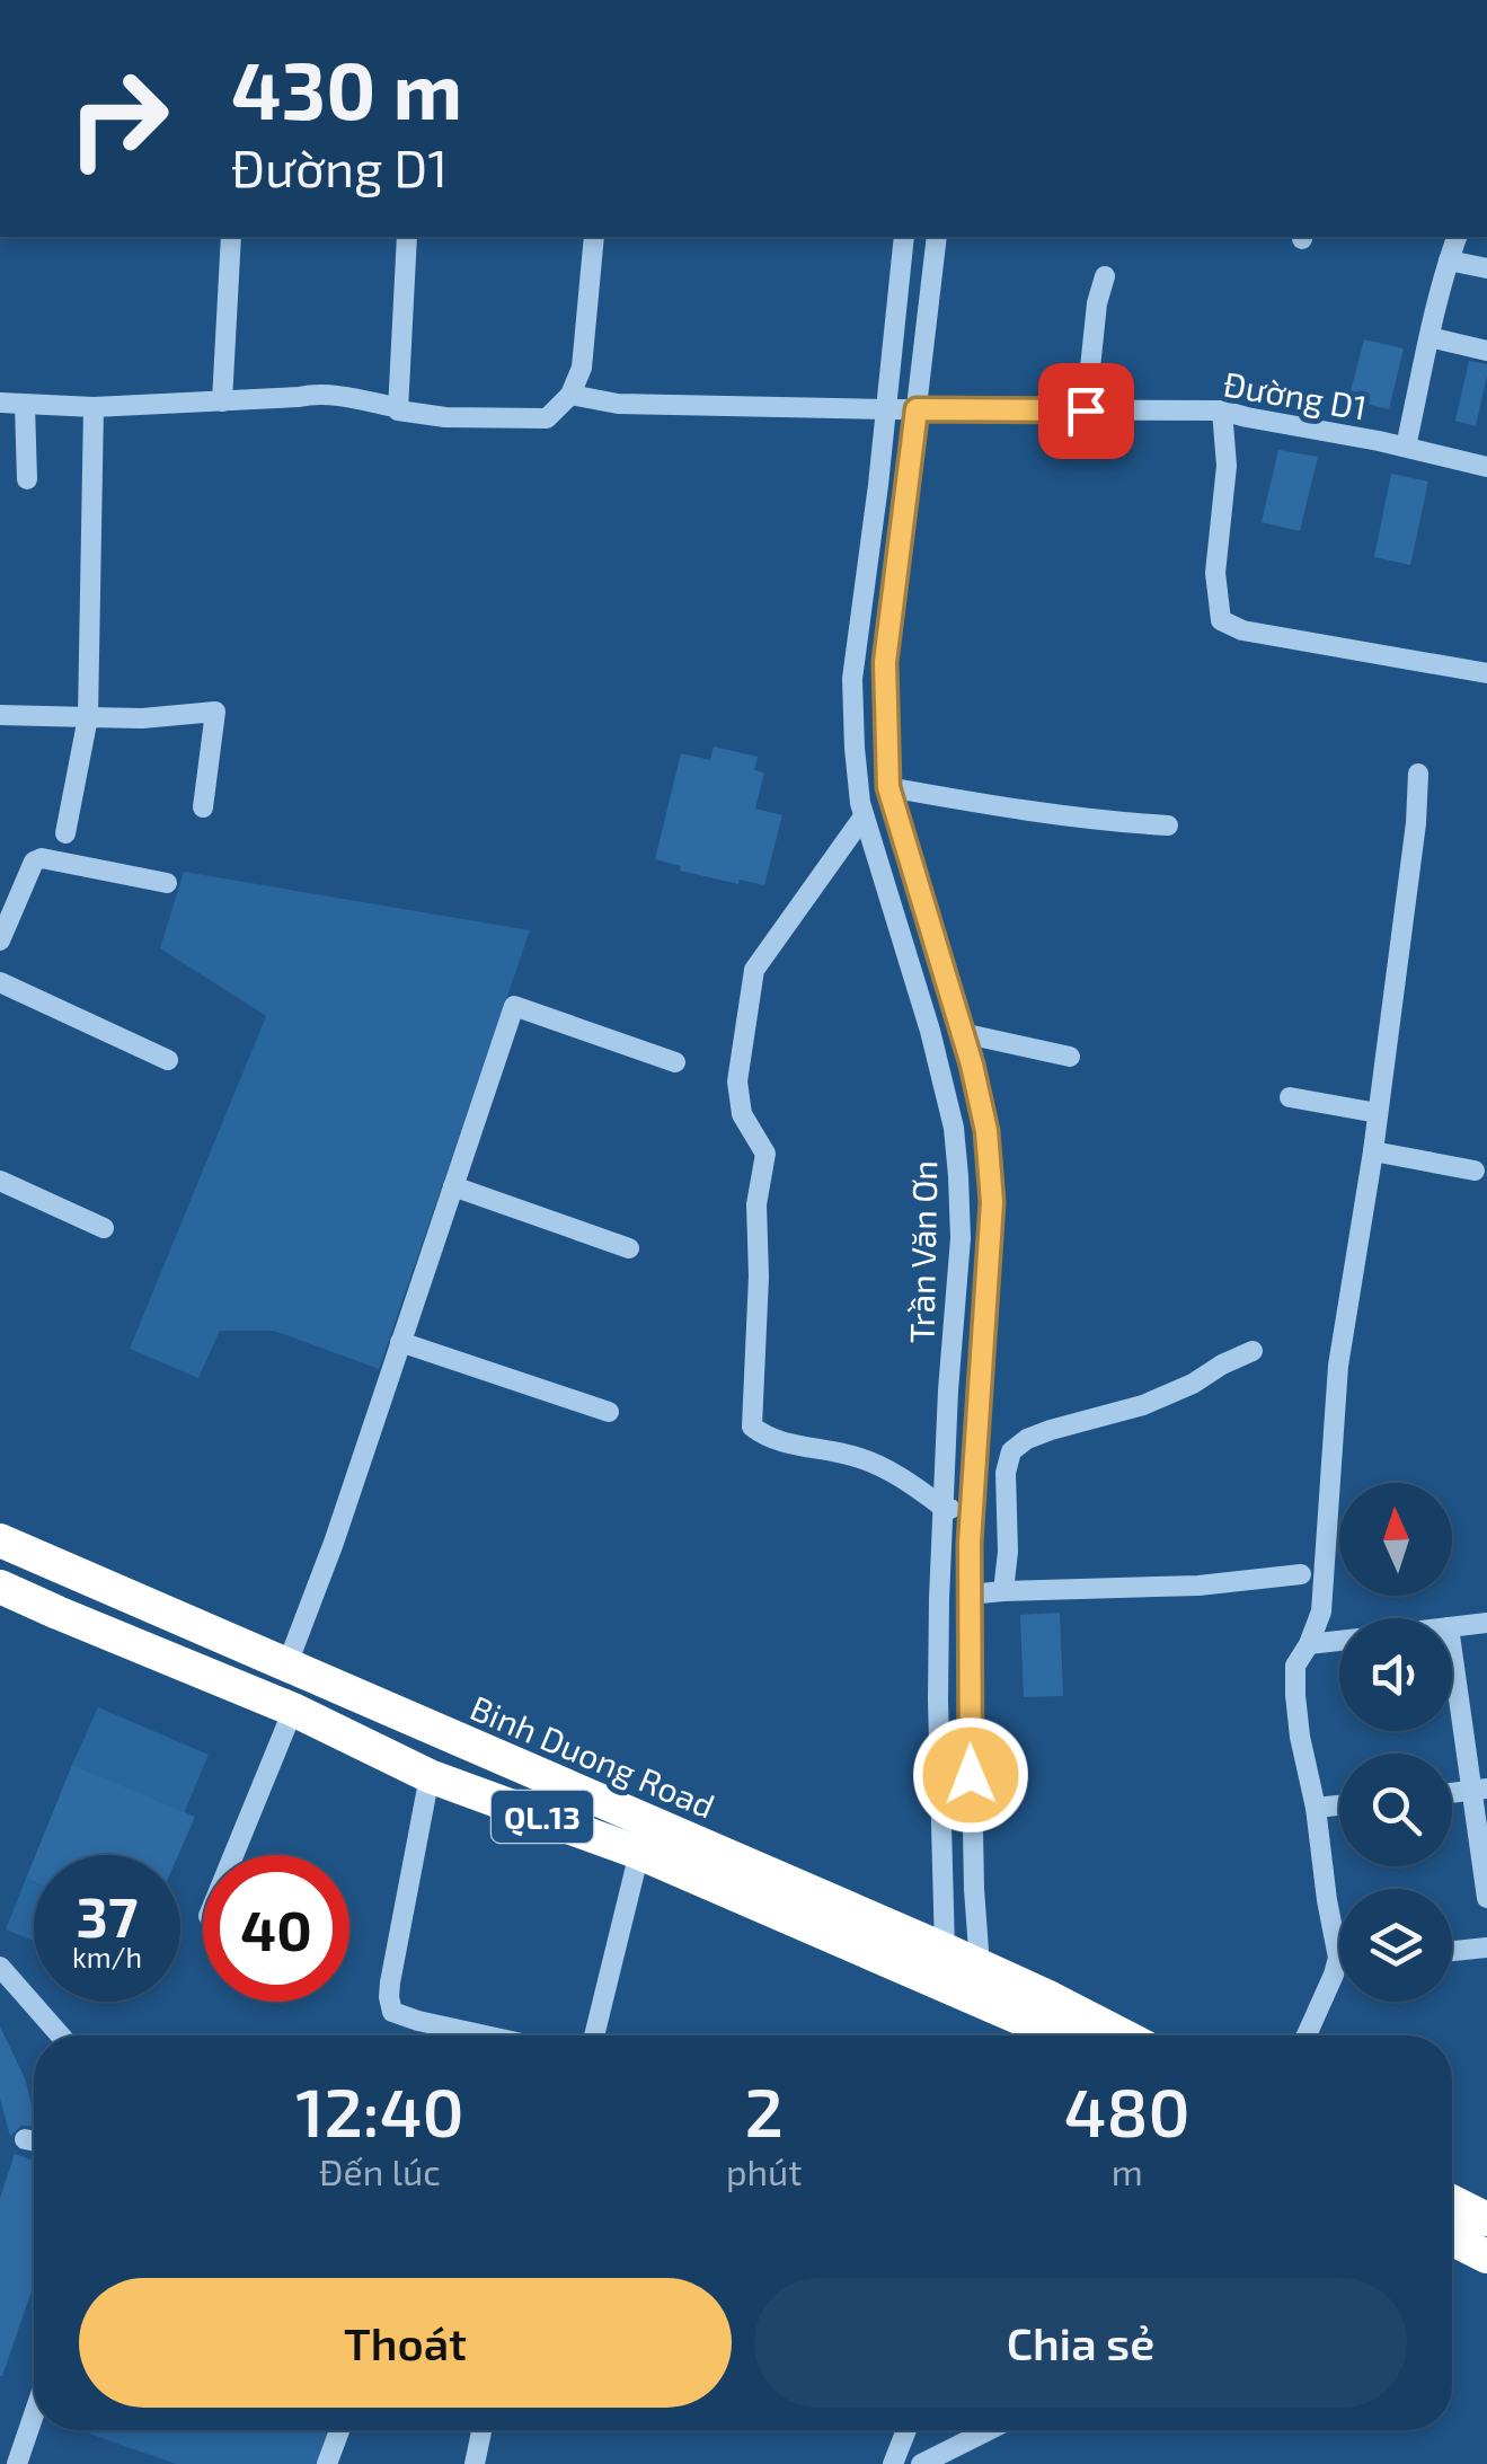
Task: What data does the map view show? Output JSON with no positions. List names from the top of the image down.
{
  "streets": {
    "highway": ["Binh Duong Road", "QL.13"],
    "street": ["Đường D1", "Trần Văn Ơn"]
  },
  "crossings": [
    ["Đường D1", "Trần Văn Ơn"],
    ["Trần Văn Ơn", "Binh Duong Road"]
  ],
  "north": "top",
  "page": {
    "turn": ["430 m", "Đường D1"],
    "speed": "37 km/h",
    "limit": "40",
    "eta": [
      "12:40",
      "Đến lúc",
      "2",
      "phút",
      "480",
      "m"
    ],
    "buttons": ["Thoát", "Chia sẻ"]
  }
}
